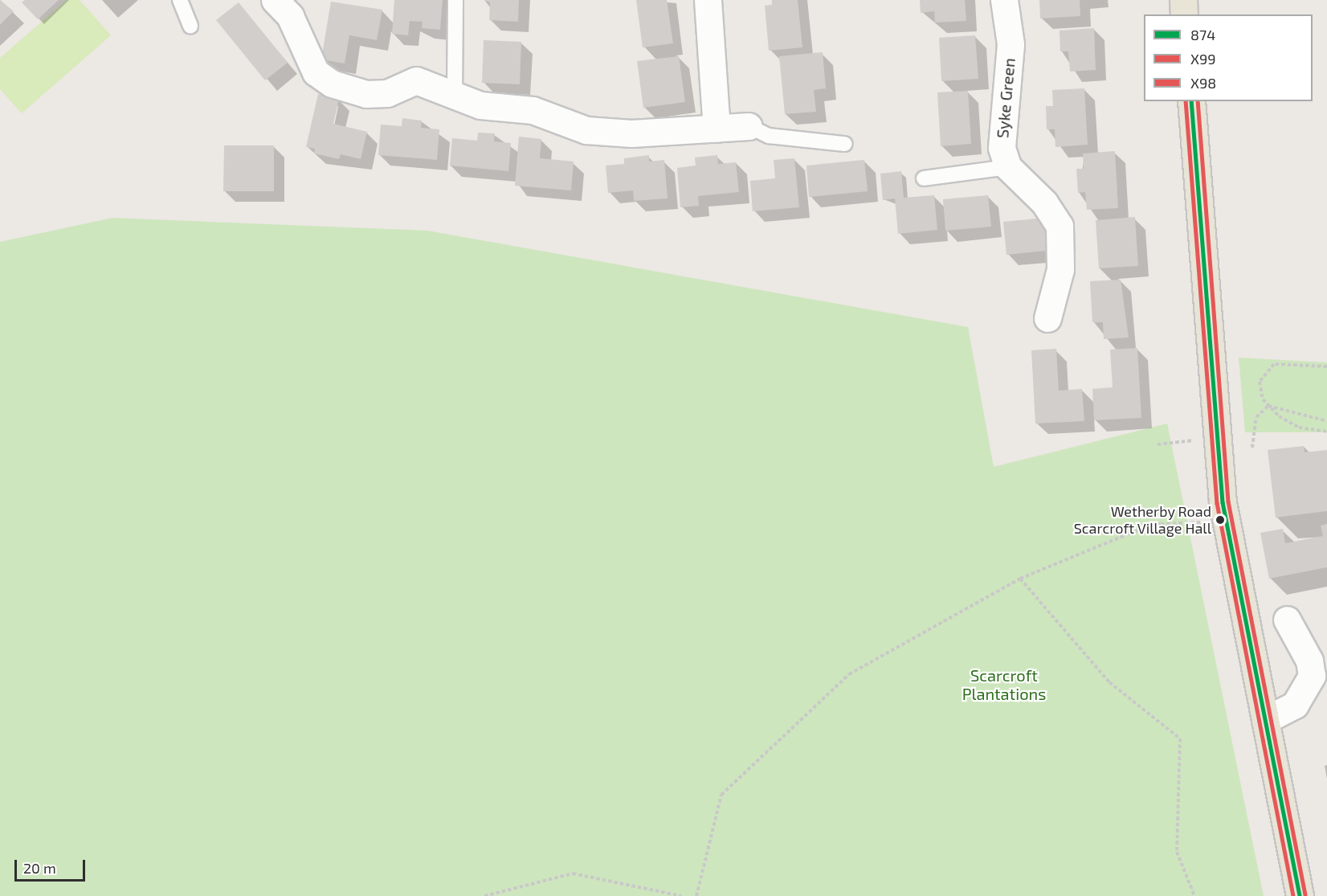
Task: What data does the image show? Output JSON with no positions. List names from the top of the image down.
{
  "streets": {
    "street": ["Syke Green"]
  },
  "parks": ["Scarcroft Plantations"],
  "places": ["Wetherby Road Scarcroft Village Hall"],
  "lines": ["transit line 874", "transit line X99", "transit line X98"],
  "legend": ["874", "X99", "X98"],
  "scale_bar": "20 m"
}
